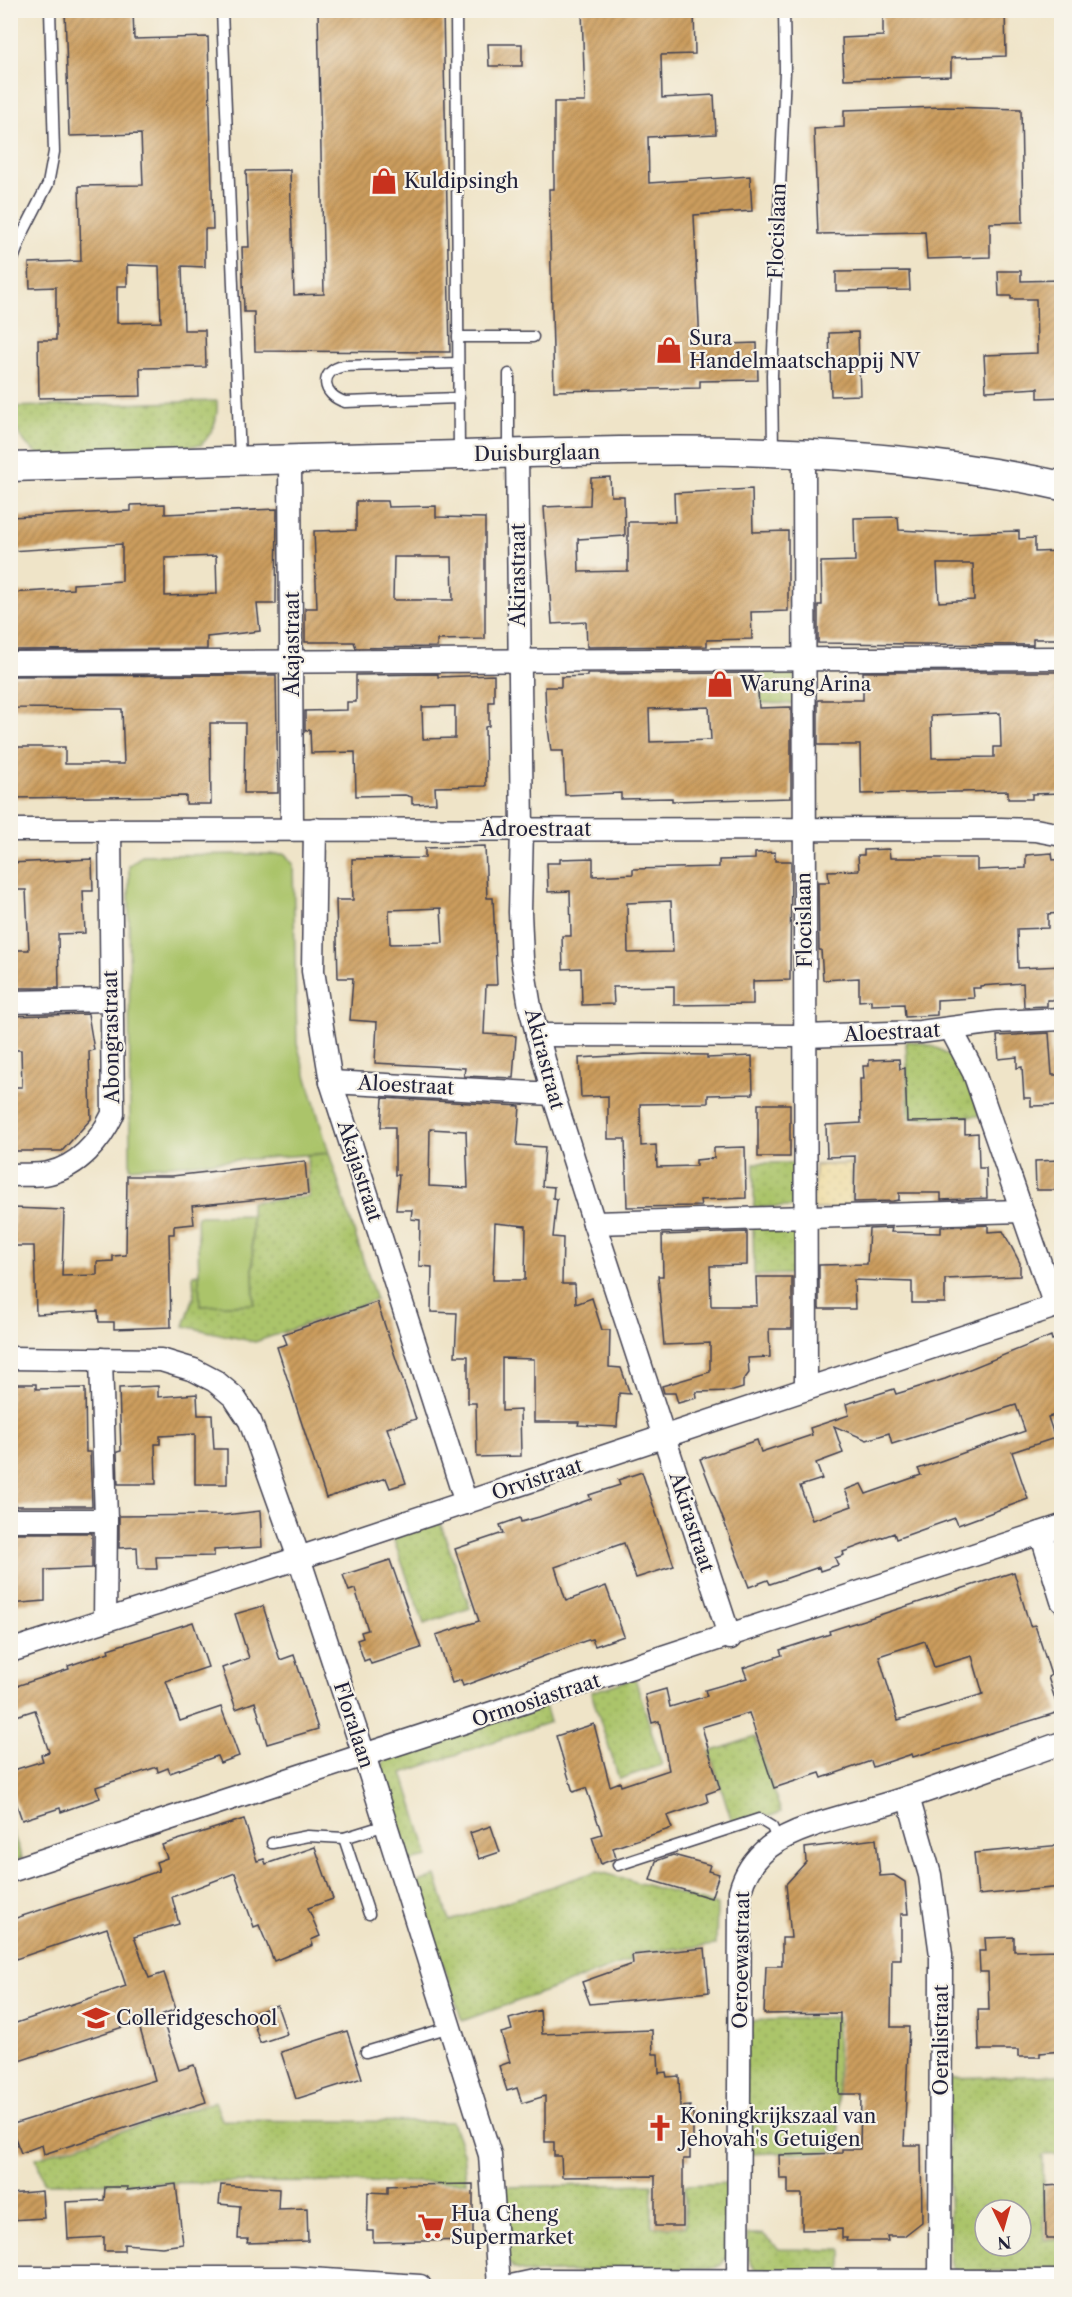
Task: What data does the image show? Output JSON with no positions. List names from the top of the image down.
{
  "streets": {
    "street": [
      "Flocislaan",
      "Duisburglaan",
      "Akirastraat",
      "Akajastraat",
      "Adroestraat",
      "Aloestraat",
      "Abongrastraat",
      "Orvistraat",
      "Ormosiastraat",
      "Floralaan",
      "Oeroewastraat",
      "Oeralistraat"
    ]
  },
  "crossings": [
    ["Flocislaan", "Duisburglaan"],
    ["Flocislaan", "Adroestraat"],
    ["Flocislaan", "Aloestraat"],
    ["Flocislaan", "Orvistraat"],
    ["Duisburglaan", "Akirastraat"],
    ["Duisburglaan", "Akajastraat"],
    ["Akirastraat", "Adroestraat"],
    ["Akirastraat", "Aloestraat"],
    ["Akirastraat", "Orvistraat"],
    ["Akirastraat", "Ormosiastraat"],
    ["Akajastraat", "Adroestraat"],
    ["Akajastraat", "Aloestraat"],
    ["Akajastraat", "Orvistraat"],
    ["Adroestraat", "Abongrastraat"],
    ["Aloestraat", "Orvistraat"],
    ["Orvistraat", "Floralaan"],
    ["Ormosiastraat", "Floralaan"],
    ["Oeroewastraat", "Oeralistraat"]
  ],
  "places": {
    "shop": ["Kuldipsingh", "Sura Handelmaatschappij NV", "Warung Arina"],
    "school or university": ["Colleridgeschool"],
    "church": ["Koningkrijkszaal van Jehovah's Getuigen"],
    "supermarket": ["Hua Cheng Supermarket"]
  },
  "north": "bottom"
}
